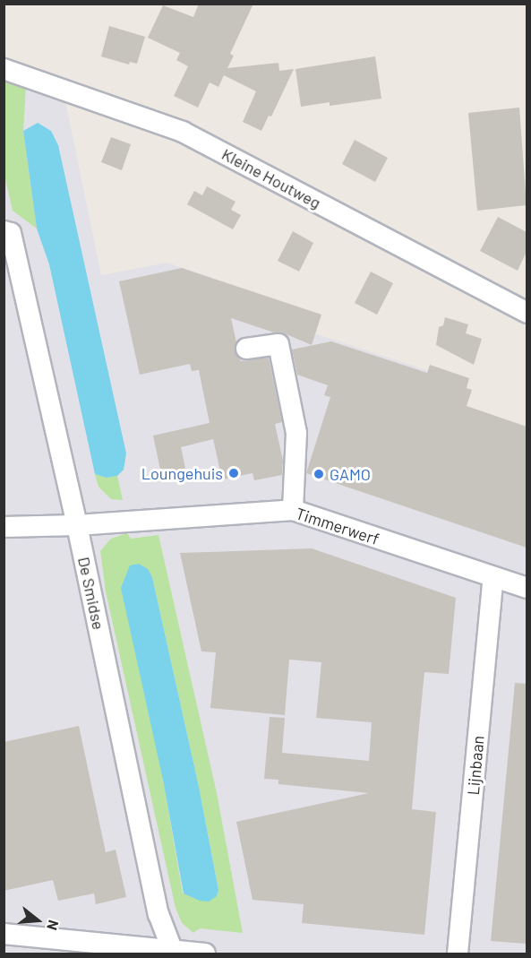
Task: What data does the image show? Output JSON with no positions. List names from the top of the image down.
{
  "streets": {
    "street": [
      "Kleine Houtweg",
      "Timmerwerf",
      "De Smidse",
      "Lijnbaan"
    ]
  },
  "crossings": [
    ["Timmerwerf", "De Smidse"],
    ["Timmerwerf", "Lijnbaan"]
  ],
  "places": ["Loungehuis", "GAMO"],
  "north": "right"
}
